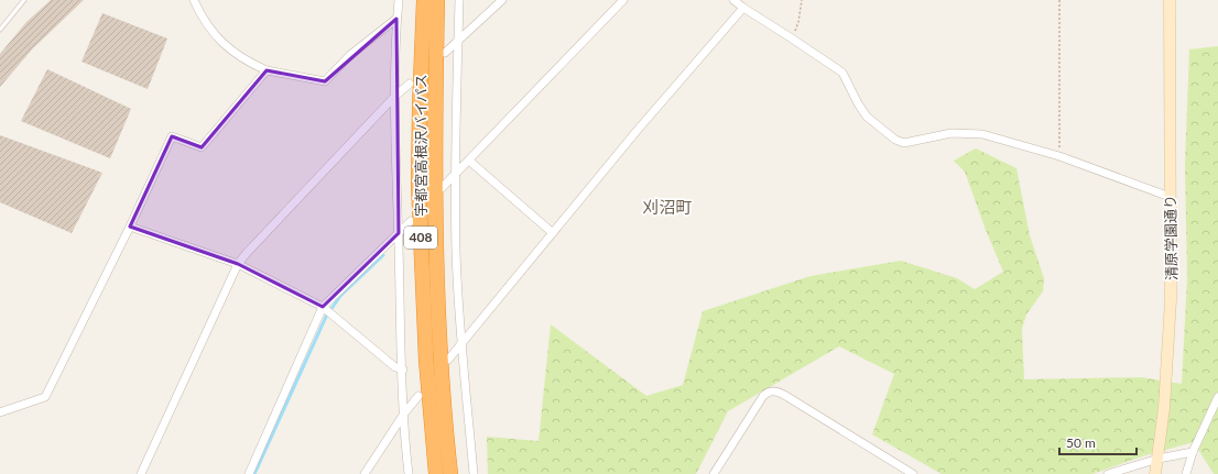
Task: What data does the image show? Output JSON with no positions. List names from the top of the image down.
{
  "streets": {
    "highway": ["宇都宮高根沢バイパス", "408"],
    "street": ["清原学園通り"]
  },
  "districts": ["刈沼町"],
  "scale_bar": "50 m"
}
